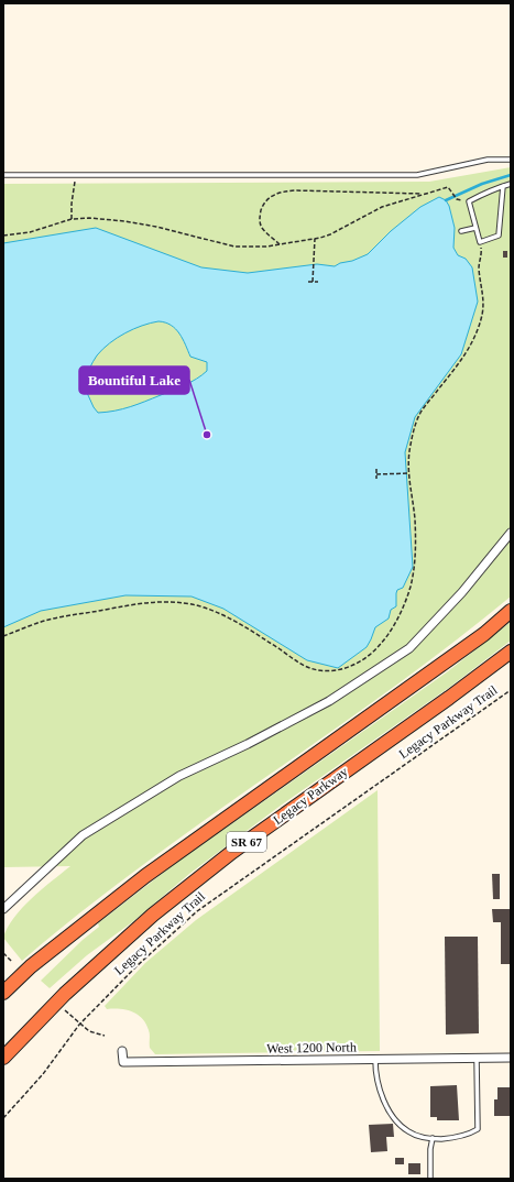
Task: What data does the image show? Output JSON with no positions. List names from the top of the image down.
{
  "streets": {
    "highway": ["Legacy Parkway", "SR 67"],
    "street": ["West 1200 North"],
    "path": ["Legacy Parkway Trail"]
  },
  "places": ["Bountiful Lake"]
}
